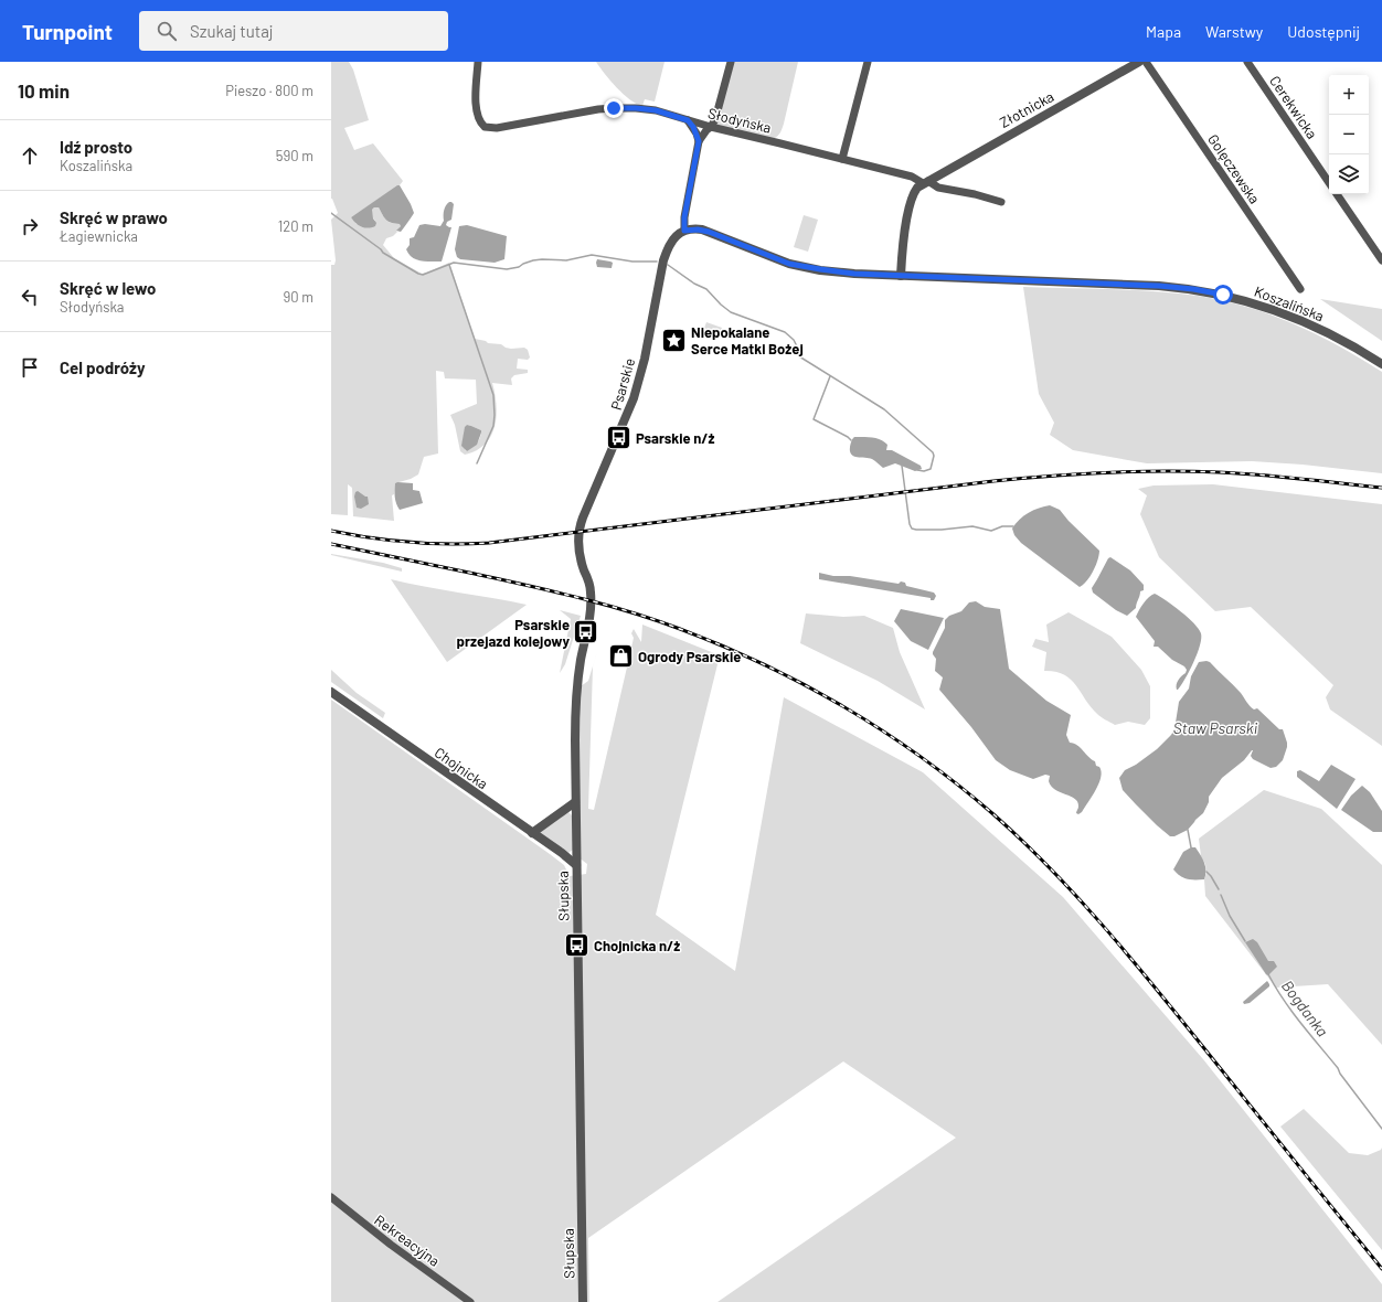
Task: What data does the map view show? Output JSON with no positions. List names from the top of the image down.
{
  "streets": {
    "street": [
      "Cerekwicka",
      "Złotnicka",
      "Słodyńska",
      "Golęczewska",
      "Koszalińska",
      "Psarskie",
      "Chojnicka",
      "Słupska",
      "Rekreacyjna"
    ]
  },
  "crossings": [
    ["Złotnicka", "Słodyńska"],
    ["Złotnicka", "Koszalińska"],
    ["Koszalińska", "Psarskie"],
    ["Psarskie", "Słupska"],
    ["Chojnicka", "Słupska"]
  ],
  "water": ["Staw Psarski", "Bogdanka"],
  "places": {
    "place": ["Niepokalane Serce Matki Bożej"],
    "bus stop": ["Psarskie n/ż", "Psarskie przejazd kolejowy", "Chojnicka n/ż"],
    "shop": ["Ogrody Psarskie"]
  },
  "page": {
    "header": "Turnpoint",
    "search": "Szukaj tutaj",
    "nav": ["Mapa", "Warstwy", "Udostępnij"],
    "heading": ["10 min", "Pieszo · 800 m"],
    "map_buttons": ["+", "−"],
    "list": [
      ["Idź prosto", "Koszalińska", "590 m"],
      ["Skręć w prawo", "Łagiewnicka", "120 m"],
      ["Skręć w lewo", "Słodyńska", "90 m"],
      "Cel podróży"
    ]
  }
}
